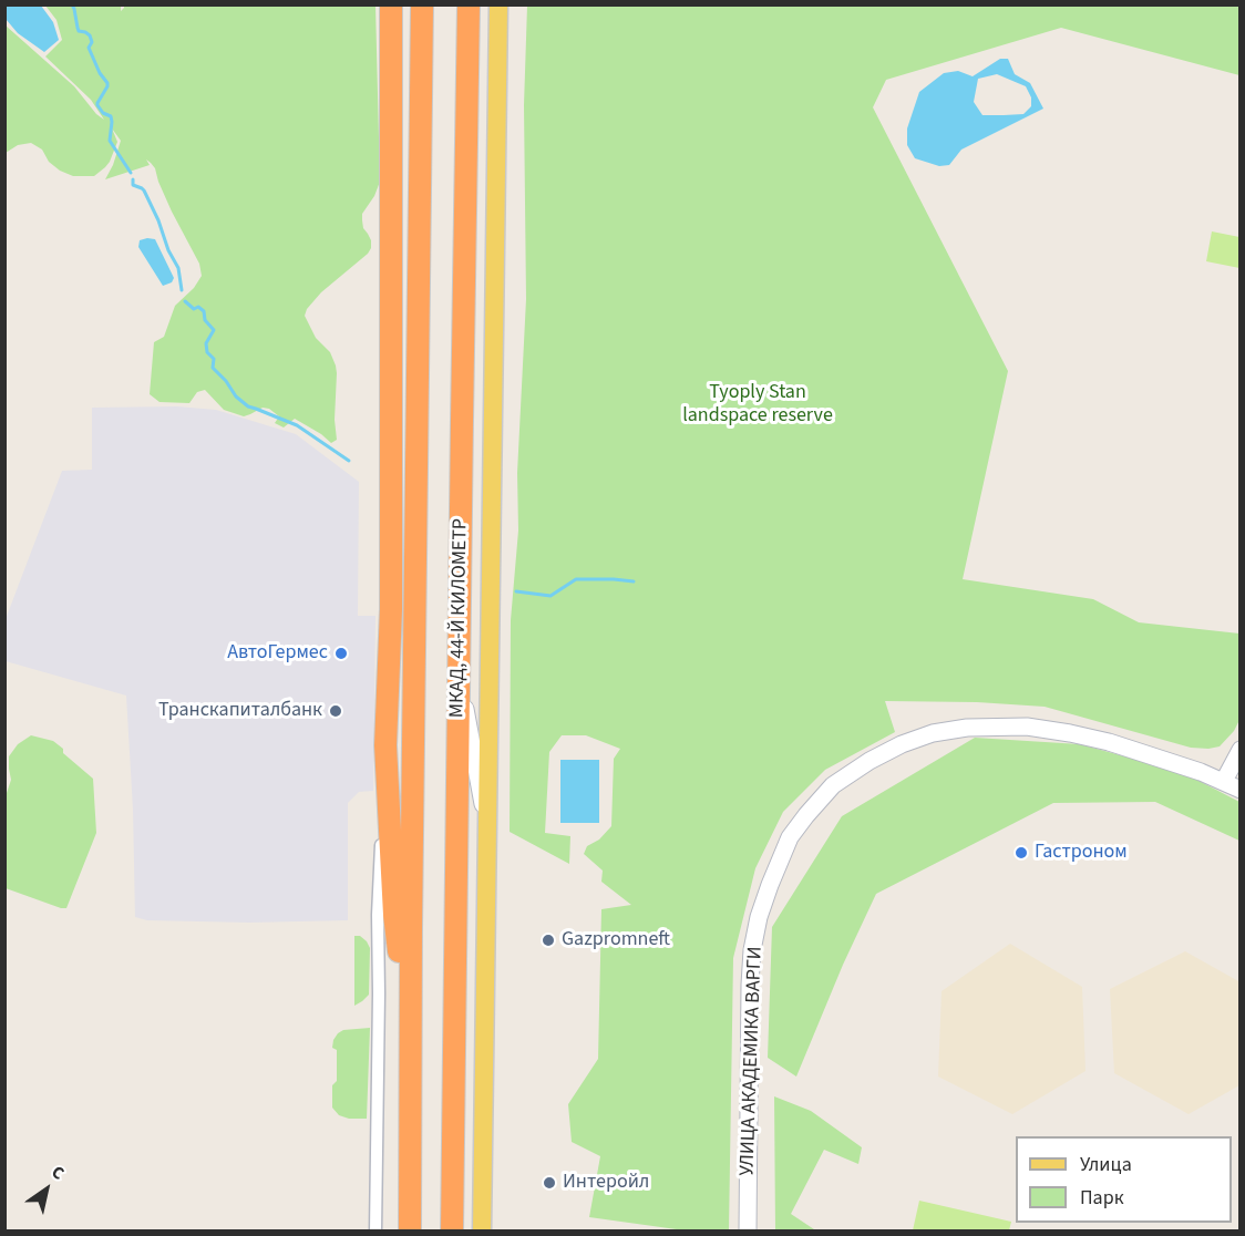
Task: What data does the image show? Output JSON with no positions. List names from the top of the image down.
{
  "streets": {
    "highway": ["МКАД, 44-Й КИЛОМЕТР"],
    "street": ["УЛИЦА АКАДЕМИКА ВАРГИ"]
  },
  "parks": ["Tyoply Stan landspace reserve"],
  "places": [
    "АвтоГермес",
    "Транскапиталбанк",
    "Гастроном",
    "Gazpromneft",
    "Интеройл"
  ],
  "legend": ["Улица", "Парк"],
  "north": "top right"
}
